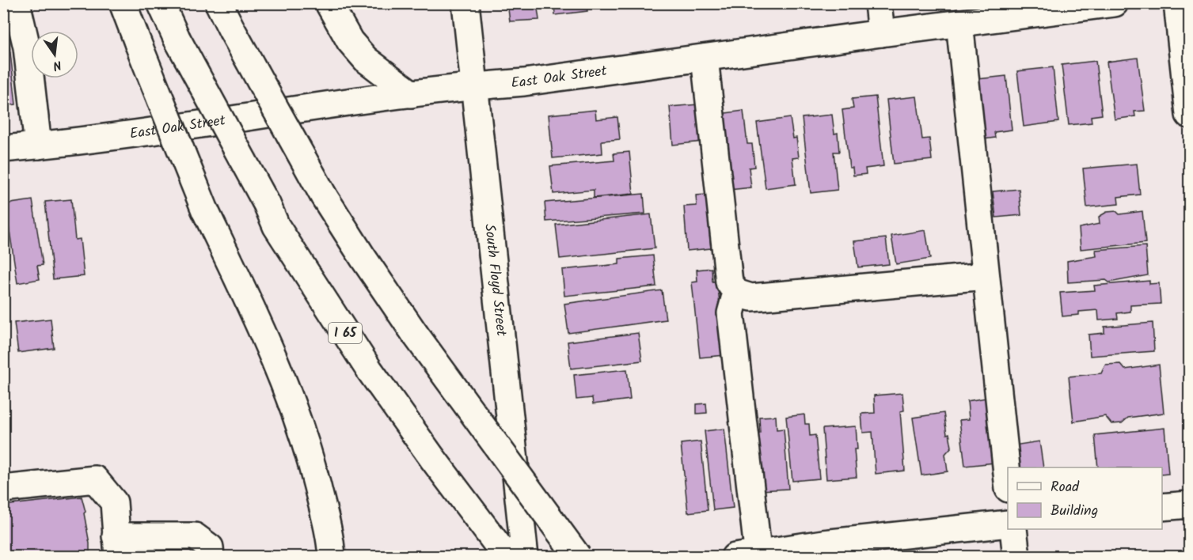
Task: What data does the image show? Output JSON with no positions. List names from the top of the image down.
{
  "streets": {
    "main road": ["East Oak Street", "South Floyd Street", "I 65"]
  },
  "crossings": [
    ["East Oak Street", "South Floyd Street"]
  ],
  "legend": ["Road", "Building"],
  "north": "bottom"
}
